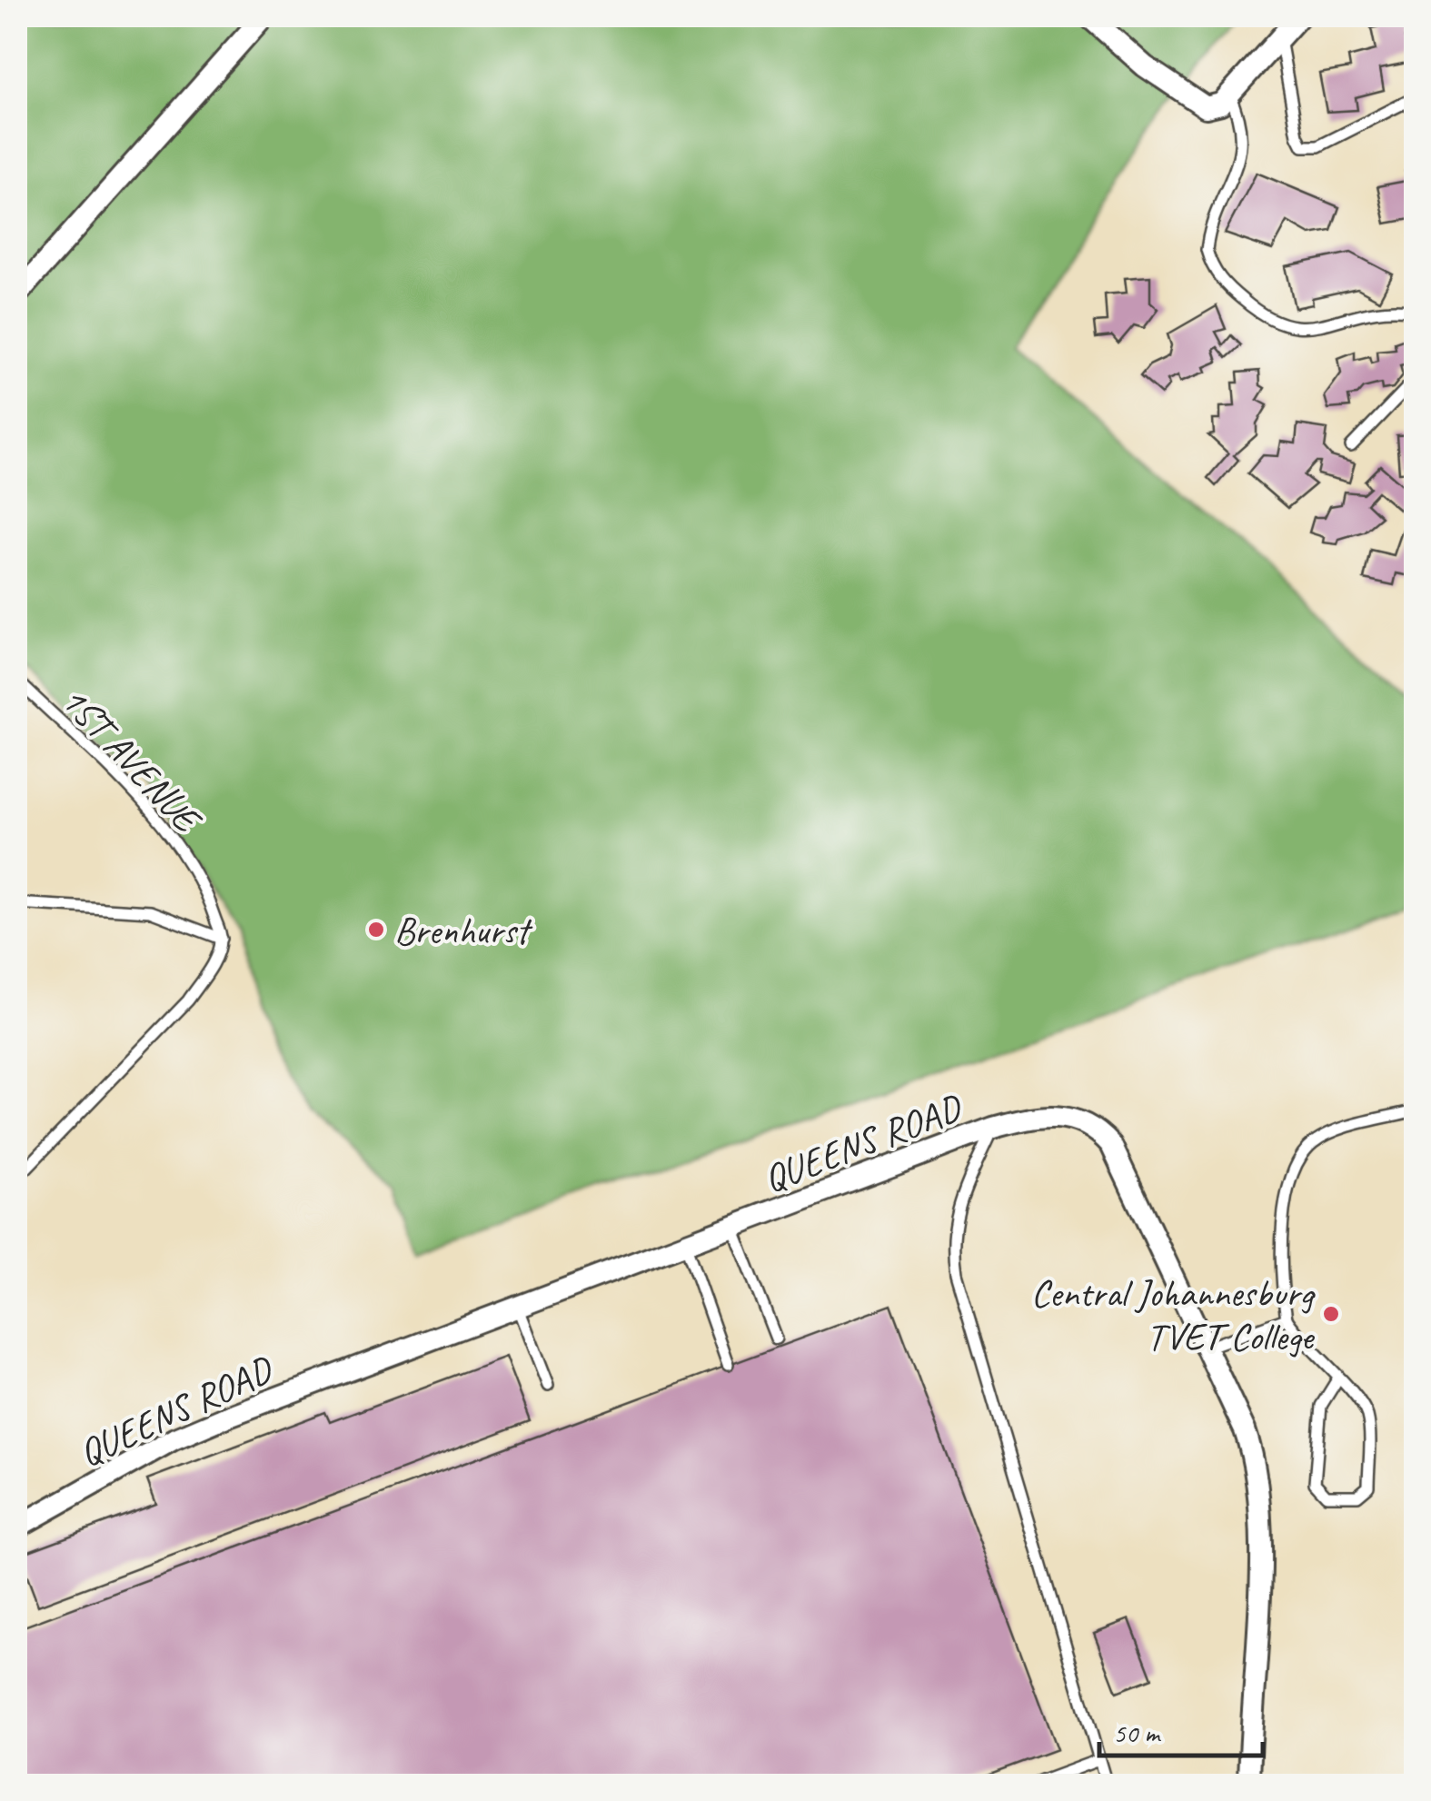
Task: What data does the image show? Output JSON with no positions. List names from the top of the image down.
{
  "streets": {
    "street": ["QUEENS ROAD"],
    "lane": ["1ST AVENUE"]
  },
  "places": ["Brenhurst", "Central Johannesburg TVET College"],
  "scale_bar": "50 m"
}
